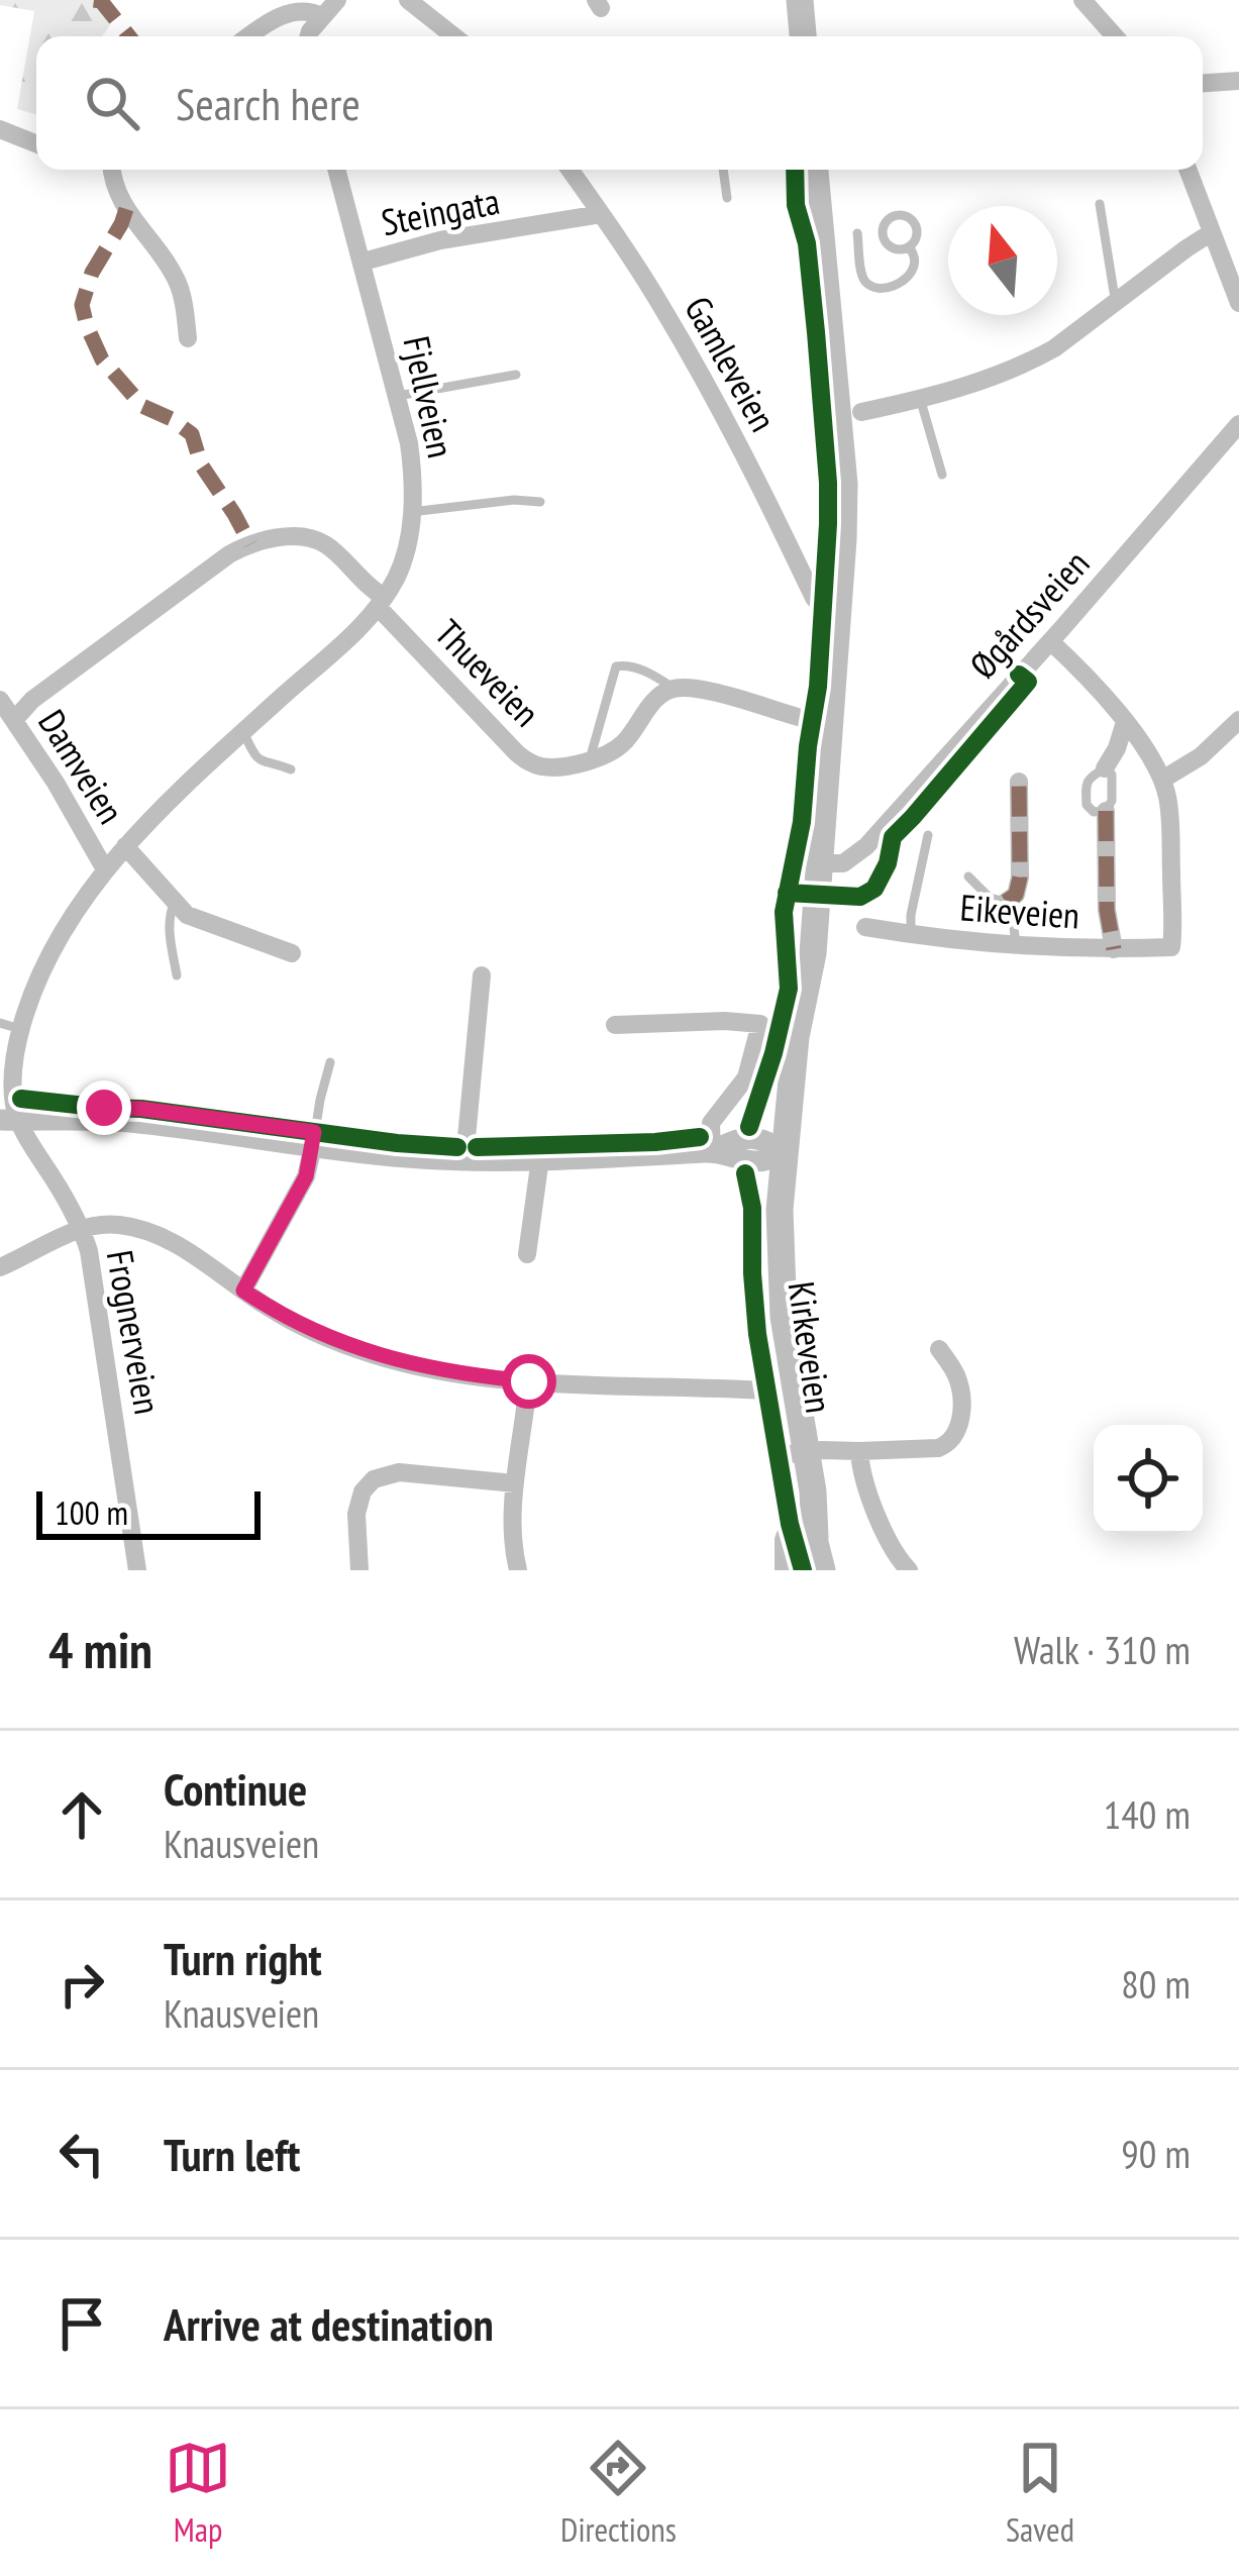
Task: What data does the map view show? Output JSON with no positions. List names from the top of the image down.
{
  "streets": {
    "main road": ["Kirkeveien"],
    "street": [
      "Steingata",
      "Gamleveien",
      "Fjellveien",
      "Øgårdsveien",
      "Thueveien",
      "Damveien",
      "Eikeveien",
      "Frognerveien"
    ]
  },
  "crossings": [
    ["Steingata", "Gamleveien"],
    ["Steingata", "Fjellveien"],
    ["Fjellveien", "Thueveien"],
    ["Fjellveien", "Damveien"],
    ["Fjellveien", "Frognerveien"],
    ["Øgårdsveien", "Eikeveien"],
    ["Øgårdsveien", "Kirkeveien"],
    ["Thueveien", "Damveien"]
  ],
  "scale_bar": "100 m",
  "north": "top",
  "page": {
    "search": "Search here",
    "scale": "100 m",
    "heading": ["4 min", "Walk · 310 m"],
    "list": [
      ["Continue", "Knausveien", "140 m"],
      ["Turn right", "Knausveien", "80 m"],
      ["Turn left", "90 m"],
      "Arrive at destination"
    ],
    "nav": ["Map", "Directions", "Saved"]
  }
}
